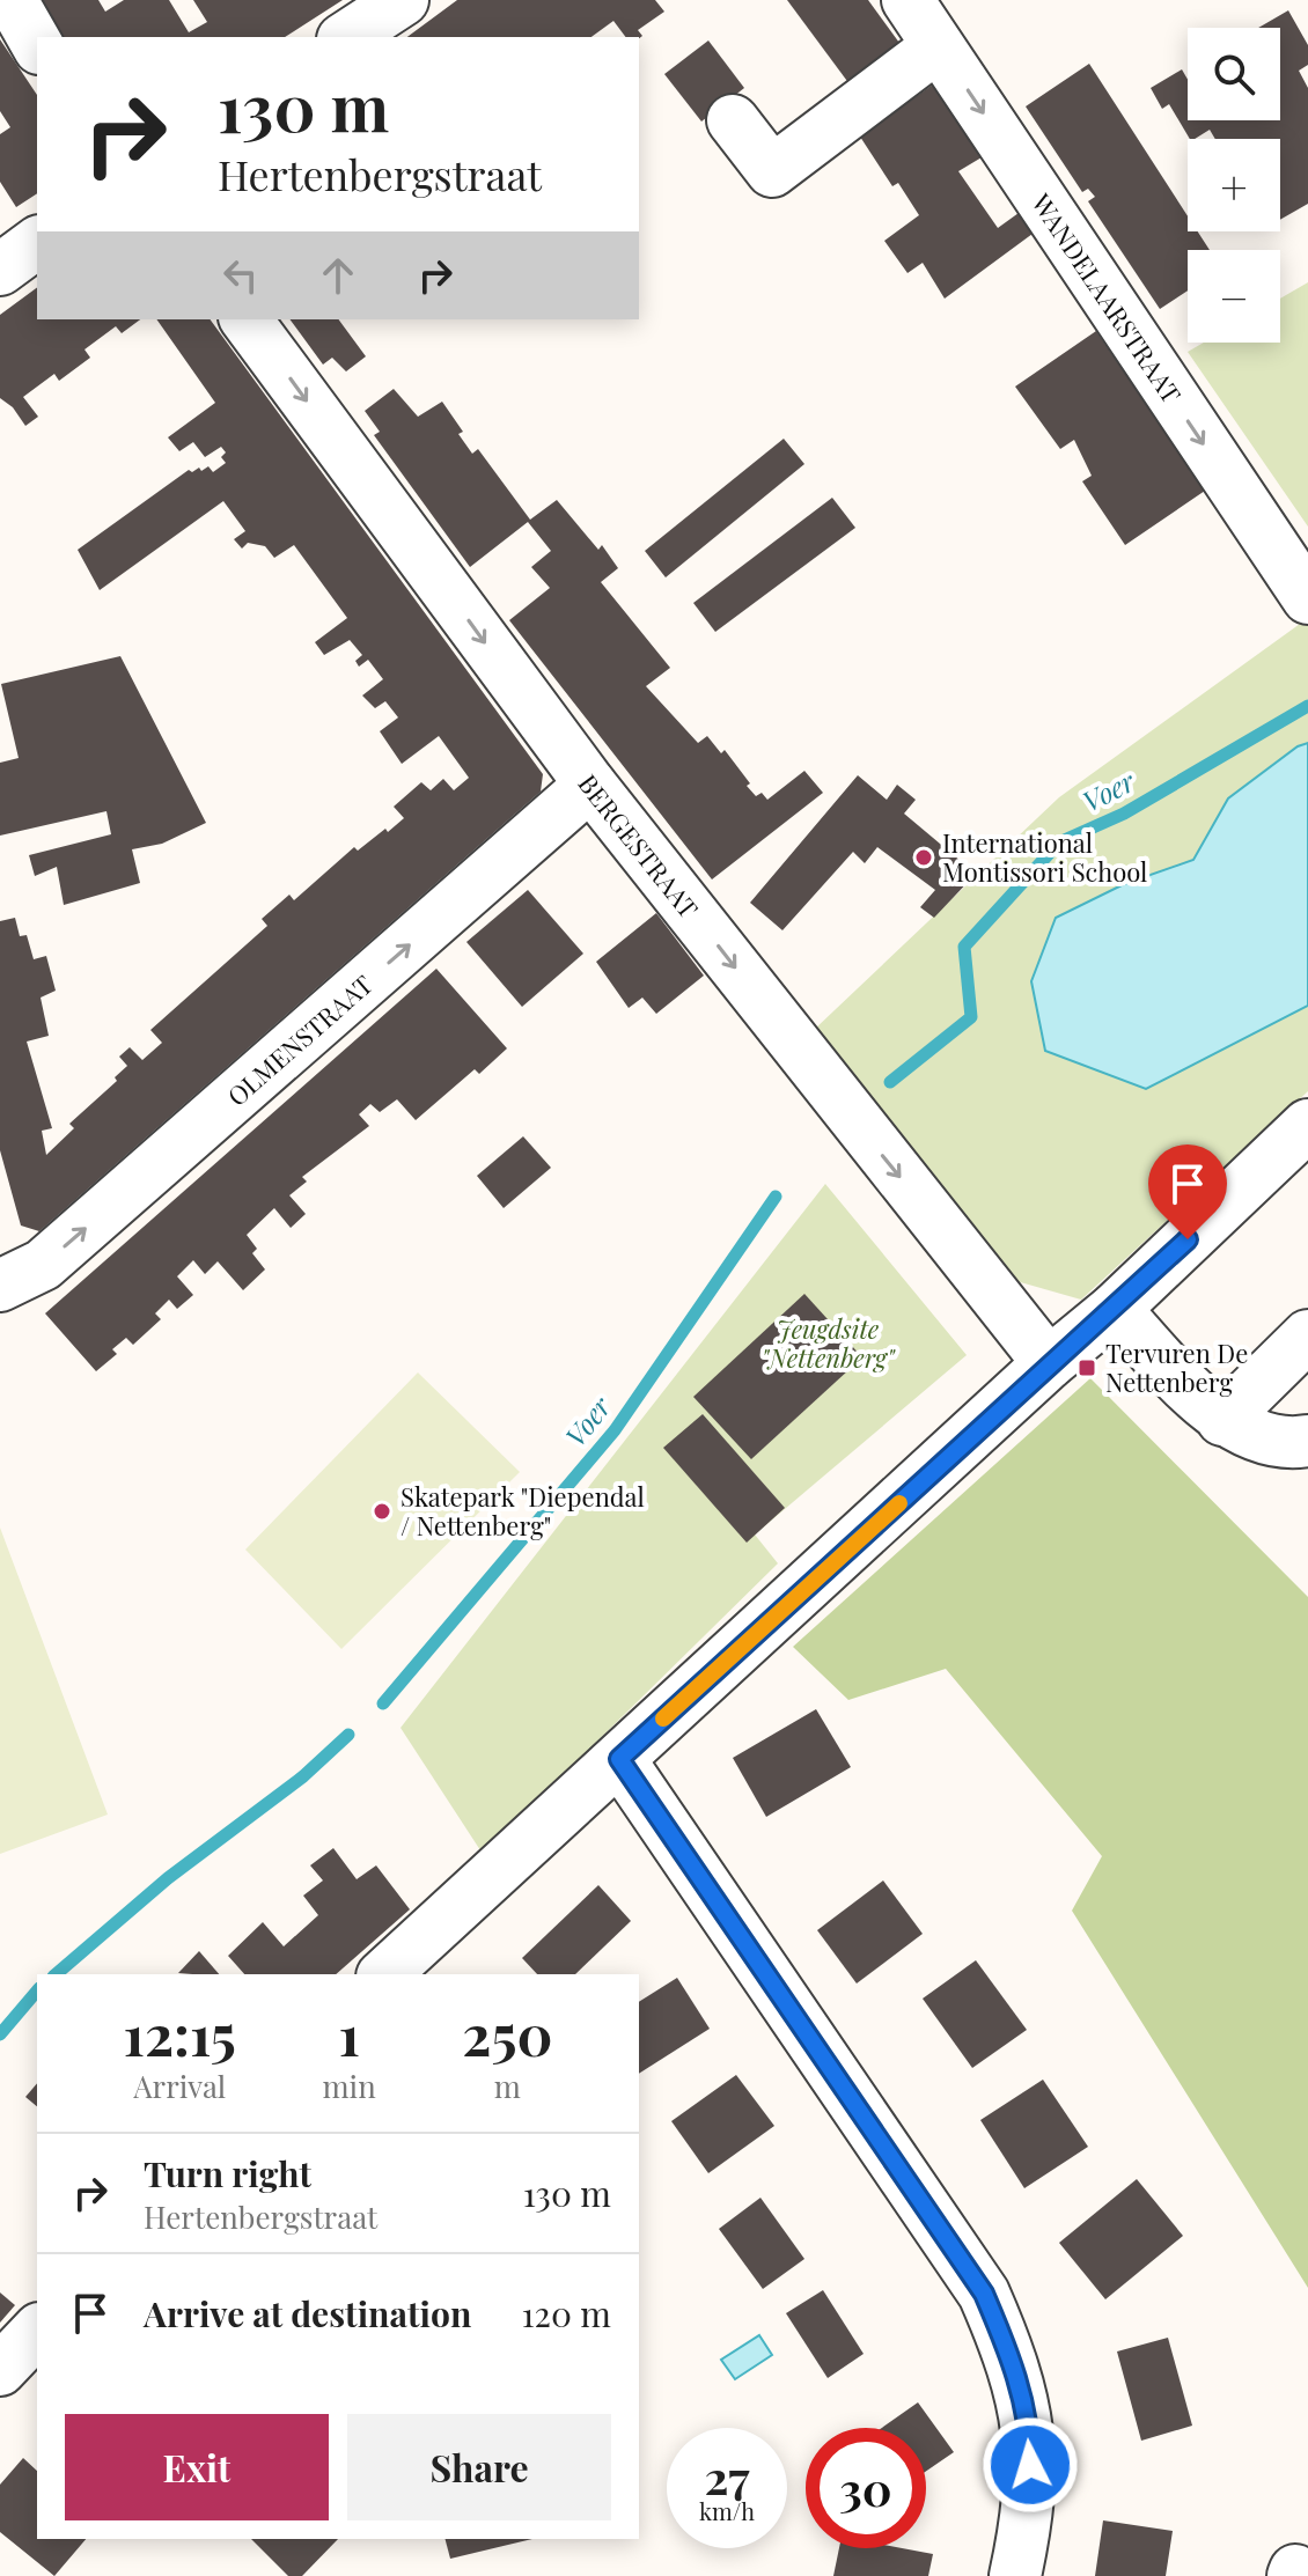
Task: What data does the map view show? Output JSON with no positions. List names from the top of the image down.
{
  "streets": {
    "street": ["WANDELAARSTRAAT", "BERGESTRAAT", "OLMENSTRAAT"]
  },
  "crossings": [
    ["BERGESTRAAT", "OLMENSTRAAT"]
  ],
  "one_way": ["WANDELAARSTRAAT", "BERGESTRAAT", "OLMENSTRAAT"],
  "water": ["Voer"],
  "parks": ["Jeugdsite \"Nettenberg\""],
  "places": {
    "other": ["International Montissori School", "Skatepark \"Diependal / Nettenberg\""],
    "transit": ["Tervuren De Nettenberg"]
  },
  "page": {
    "map_buttons": ["+", "−"],
    "turn": ["130 m", "Hertenbergstraat"],
    "eta": [
      "12:15",
      "Arrival",
      "1",
      "min",
      "250",
      "m"
    ],
    "list": [
      {
        "name": "Turn right",
        "note": "Hertenbergstraat",
        "value": "130 m"
      },
      {
        "name": "Arrive at destination",
        "value": "120 m"
      }
    ],
    "buttons": ["Exit", "Share"],
    "speed": "27 km/h",
    "limit": "30"
  }
}
